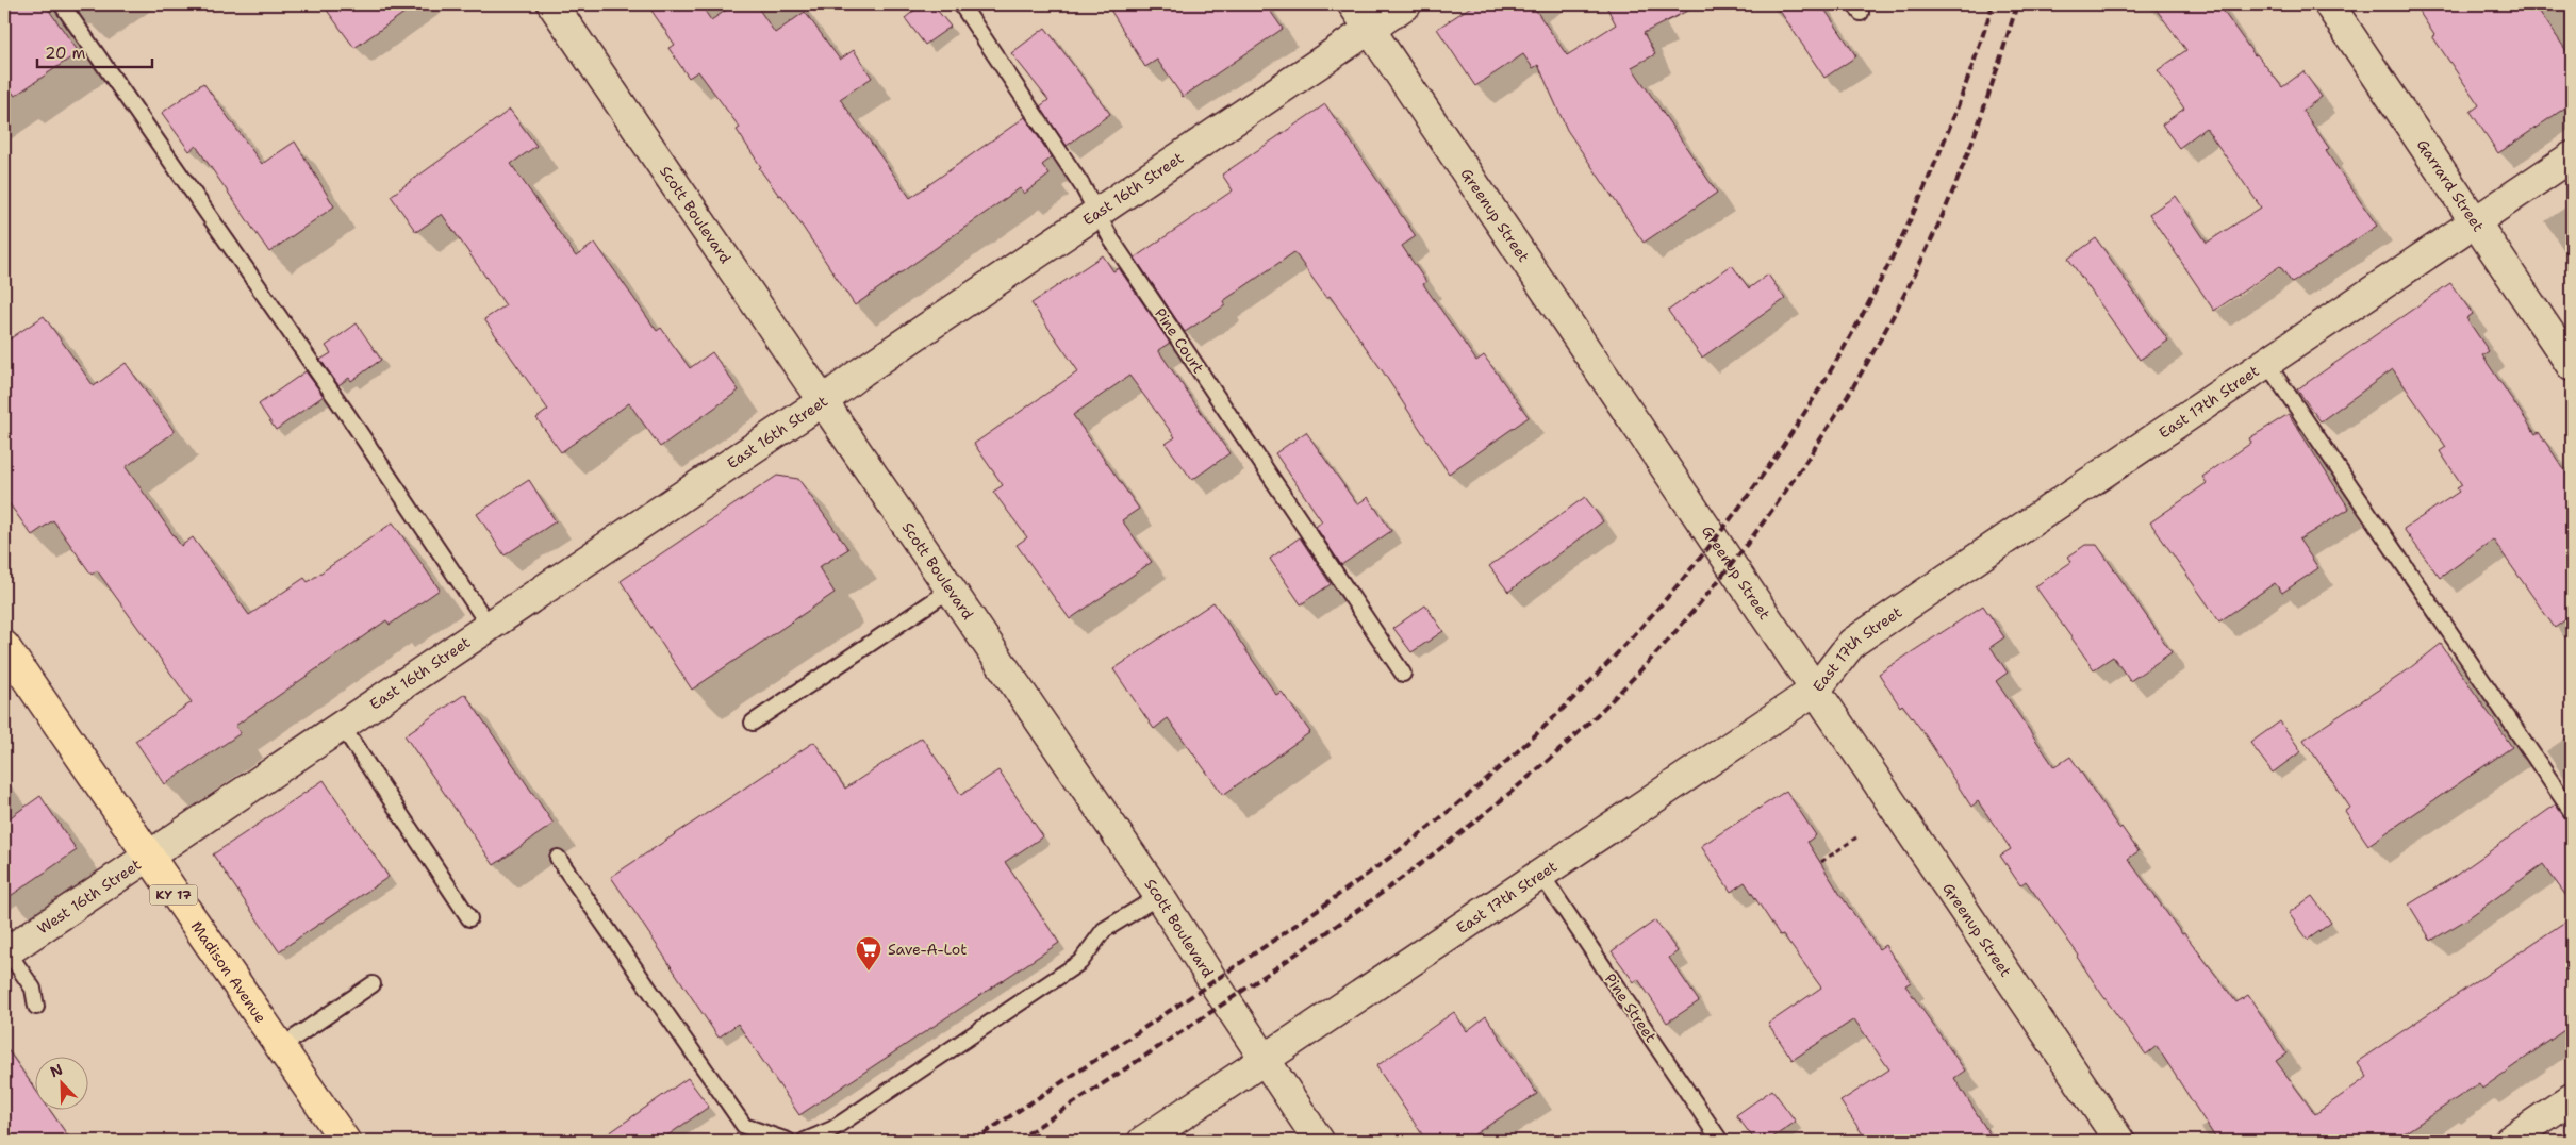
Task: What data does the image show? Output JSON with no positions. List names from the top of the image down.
{
  "streets": {
    "main road": ["KY 17", "Madison Avenue"],
    "street": [
      "Garrard Street",
      "East 16th Street",
      "Scott Boulevard",
      "Greenup Street",
      "East 17th Street",
      "West 16th Street"
    ],
    "lane": ["Pine Court", "Pine Street"]
  },
  "crossings": [
    ["Garrard Street", "East 17th Street"],
    ["East 16th Street", "Scott Boulevard"],
    ["East 16th Street", "Greenup Street"],
    ["East 16th Street", "Pine Court"],
    ["East 16th Street", "West 16th Street"],
    ["East 16th Street", "Madison Avenue"],
    ["Scott Boulevard", "East 17th Street"],
    ["Greenup Street", "East 17th Street"],
    ["East 17th Street", "Pine Street"],
    ["West 16th Street", "Madison Avenue"]
  ],
  "places": {
    "supermarket": ["Save-A-Lot"]
  },
  "scale_bar": "20 m",
  "north": "top left"
}
